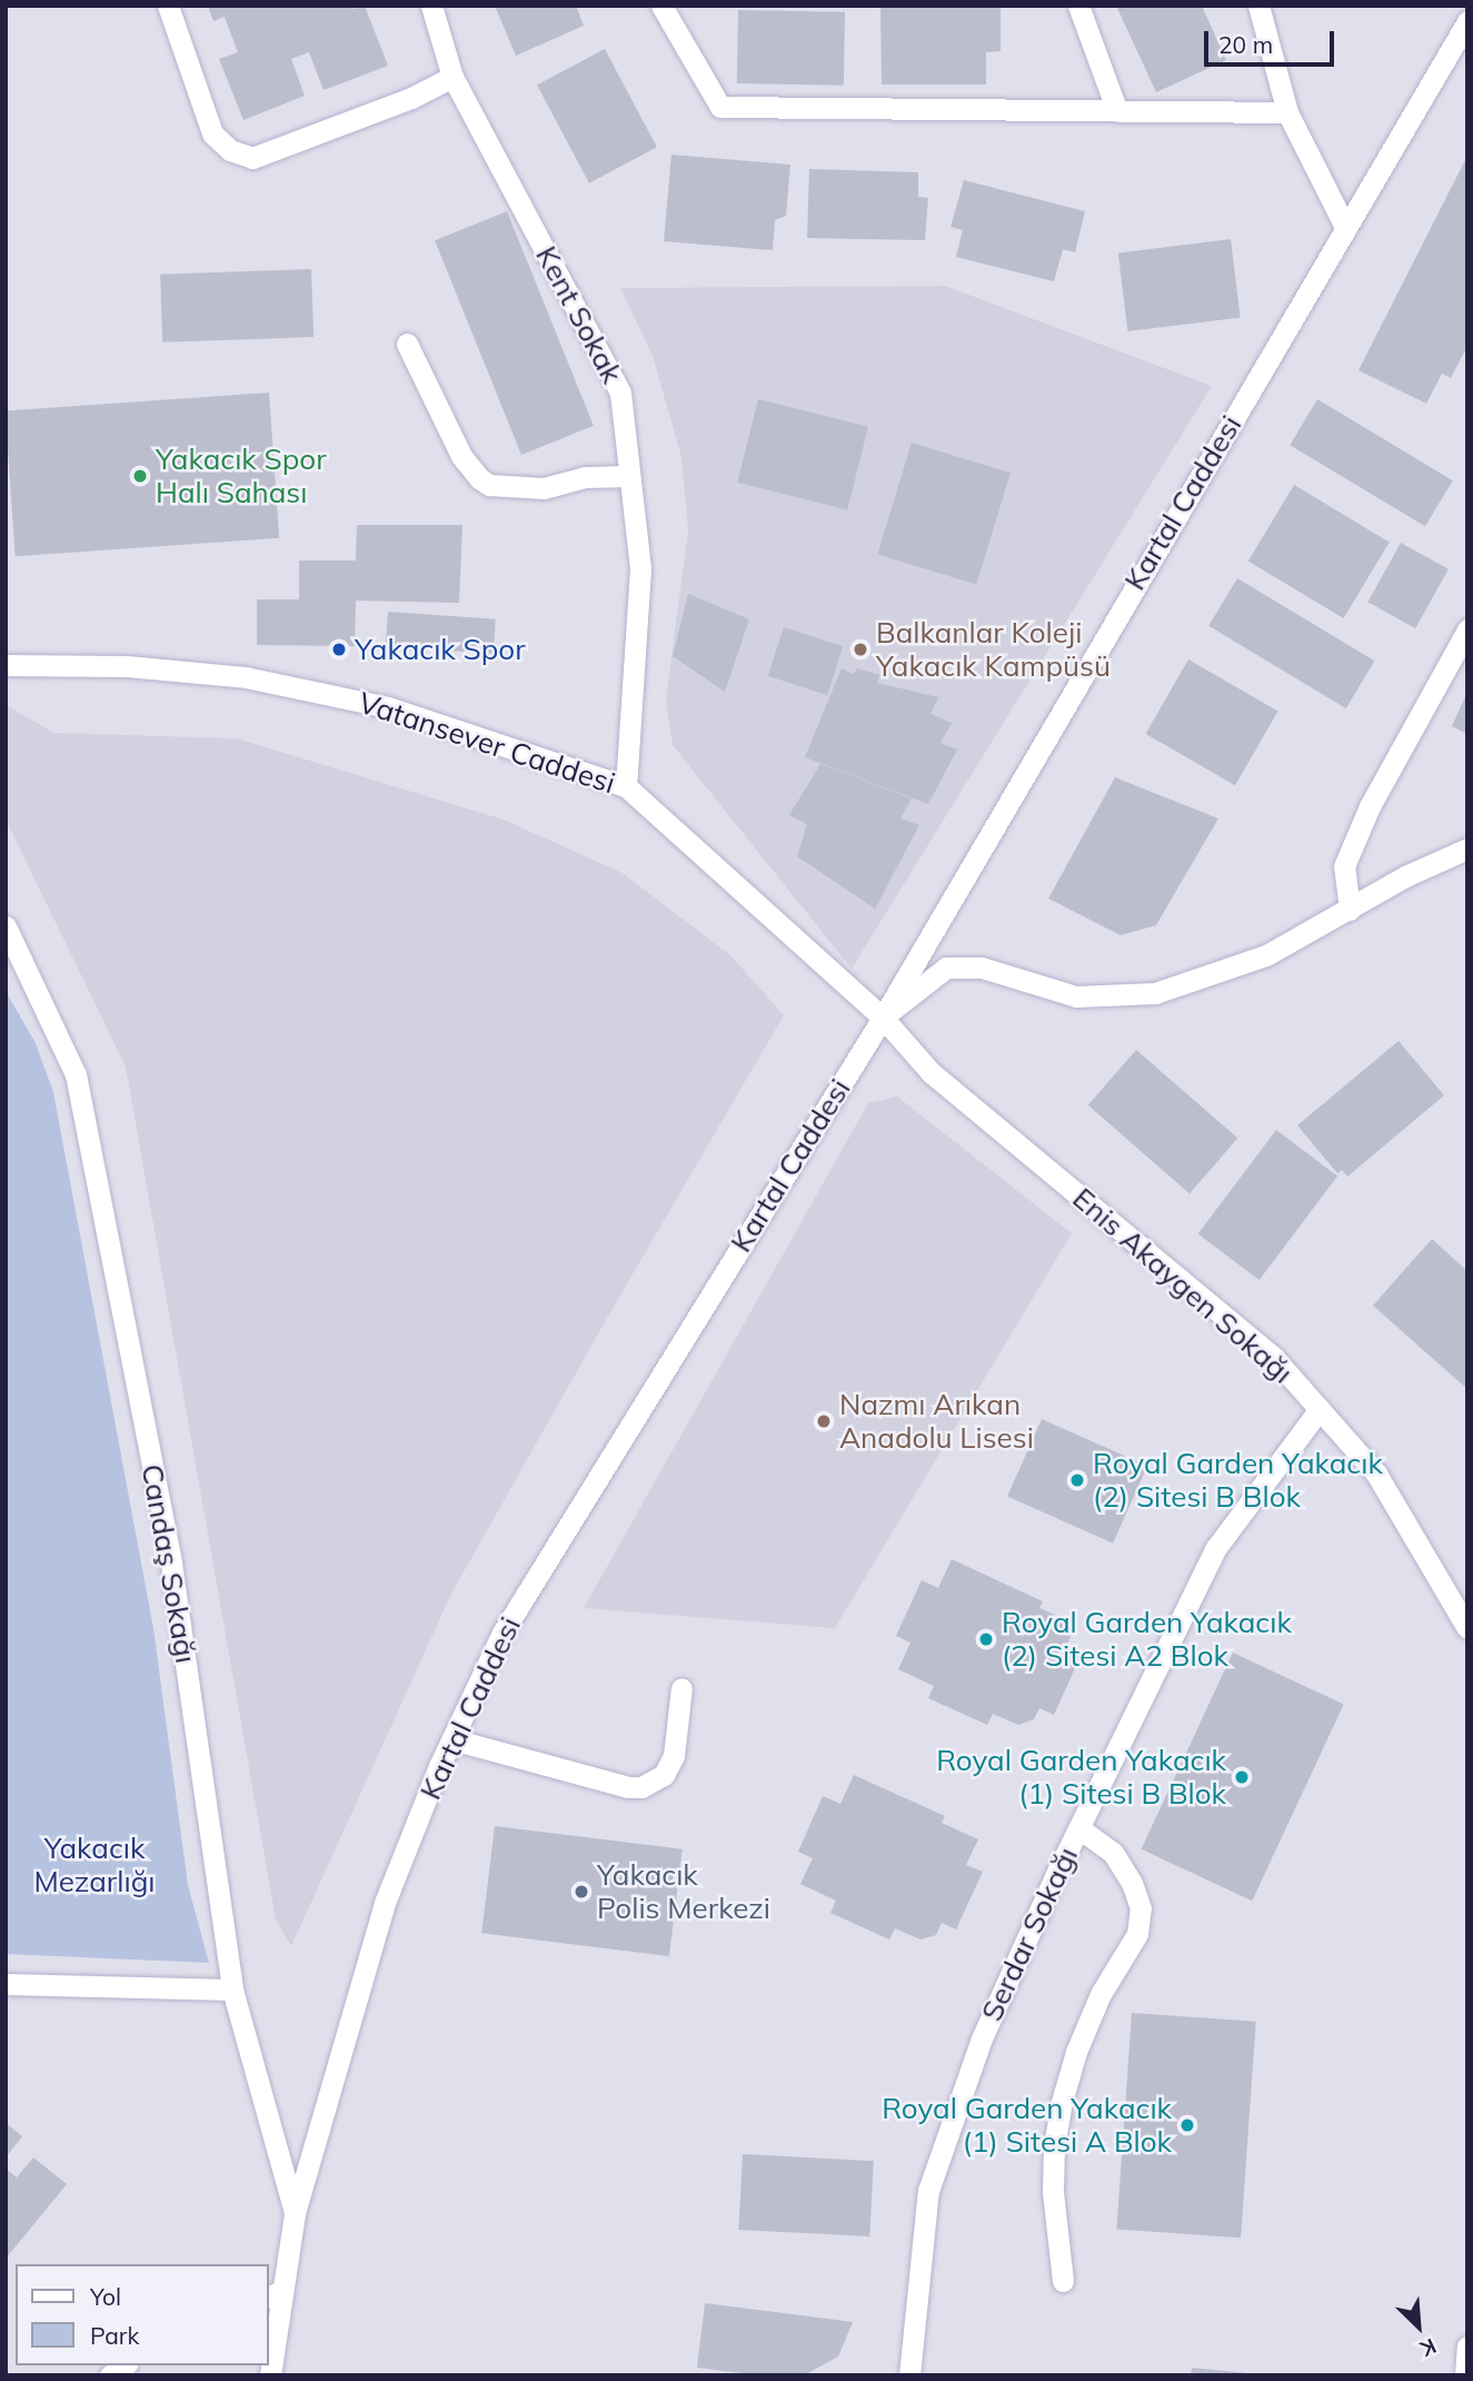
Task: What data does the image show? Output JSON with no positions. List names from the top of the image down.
{
  "streets": {
    "street": [
      "Kent Sokak",
      "Kartal Caddesi",
      "Vatansever Caddesi",
      "Enis Akaygen Sokağı",
      "Candaş Sokağı",
      "Serdar Sokağı"
    ]
  },
  "crossings": [
    ["Kent Sokak", "Vatansever Caddesi"],
    ["Kartal Caddesi", "Vatansever Caddesi"],
    ["Kartal Caddesi", "Enis Akaygen Sokağı"],
    ["Kartal Caddesi", "Candaş Sokağı"],
    ["Vatansever Caddesi", "Enis Akaygen Sokağı"],
    ["Enis Akaygen Sokağı", "Serdar Sokağı"]
  ],
  "parks": ["Yakacık Mezarlığı"],
  "places": [
    "Yakacık Spor Halı Sahası",
    "Yakacık Spor",
    "Balkanlar Koleji Yakacık Kampüsü",
    "Nazmı Arıkan Anadolu Lisesi",
    "Royal Garden Yakacık (2) Sitesi B Blok",
    "Royal Garden Yakacık (2) Sitesi A2 Blok",
    "Royal Garden Yakacık (1) Sitesi B Blok",
    "Yakacık Polis Merkezi",
    "Royal Garden Yakacık (1) Sitesi A Blok"
  ],
  "legend": ["Yol", "Park"],
  "scale_bar": "20 m",
  "north": "bottom right"
}
